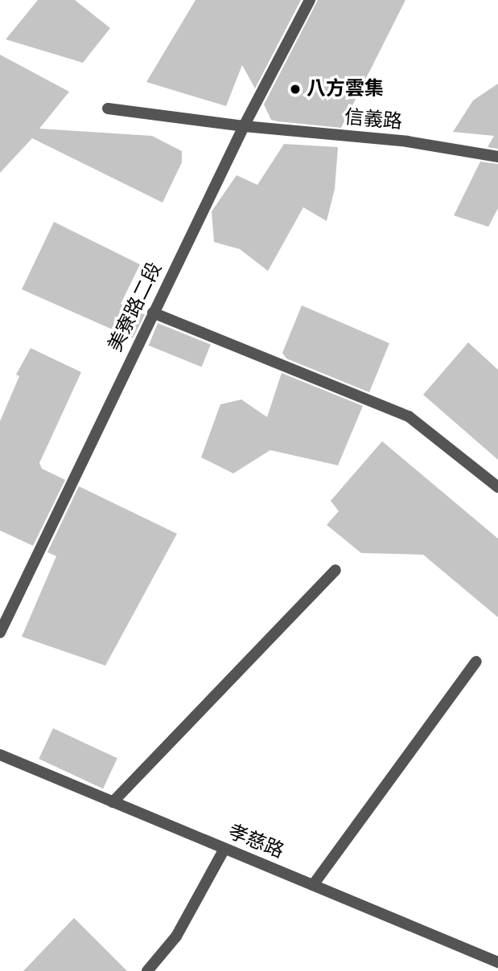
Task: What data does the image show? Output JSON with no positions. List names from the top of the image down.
{
  "streets": {
    "street": ["信義路", "美寮路二段", "孝慈路"]
  },
  "crossings": [
    ["信義路", "美寮路二段"]
  ],
  "places": ["八方雲集"]
}
